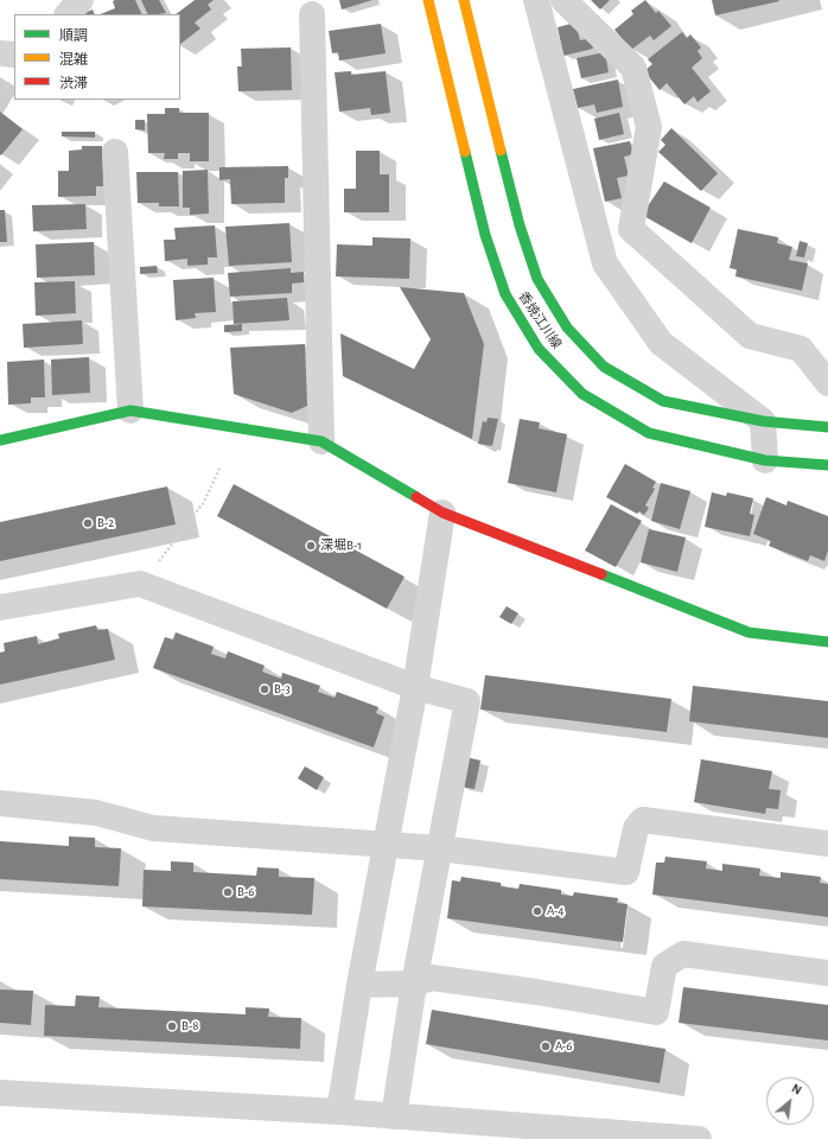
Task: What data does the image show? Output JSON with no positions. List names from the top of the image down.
{
  "streets": {
    "main road": ["香焼江川線"]
  },
  "places": [
    "B-2",
    "深堀B-1",
    "B-3",
    "B-6",
    "A-4",
    "B-8",
    "A-6"
  ],
  "legend": ["順調", "混雑", "渋滞"],
  "north": "top right"
}
